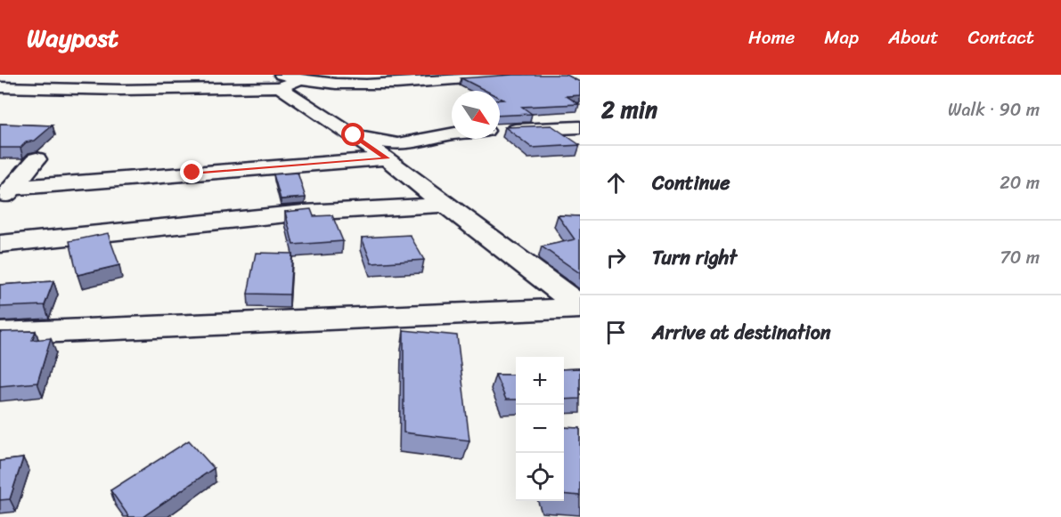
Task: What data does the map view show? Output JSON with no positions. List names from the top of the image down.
{
  "north": "bottom right",
  "page": {
    "header": "Waypost",
    "nav": [
      "Home",
      "Map",
      "About",
      "Contact"
    ],
    "heading": ["2 min", "Walk · 90 m"],
    "list": [
      ["Continue", "20 m"],
      ["Turn right", "70 m"],
      "Arrive at destination"
    ],
    "map_buttons": ["+", "−"]
  }
}
